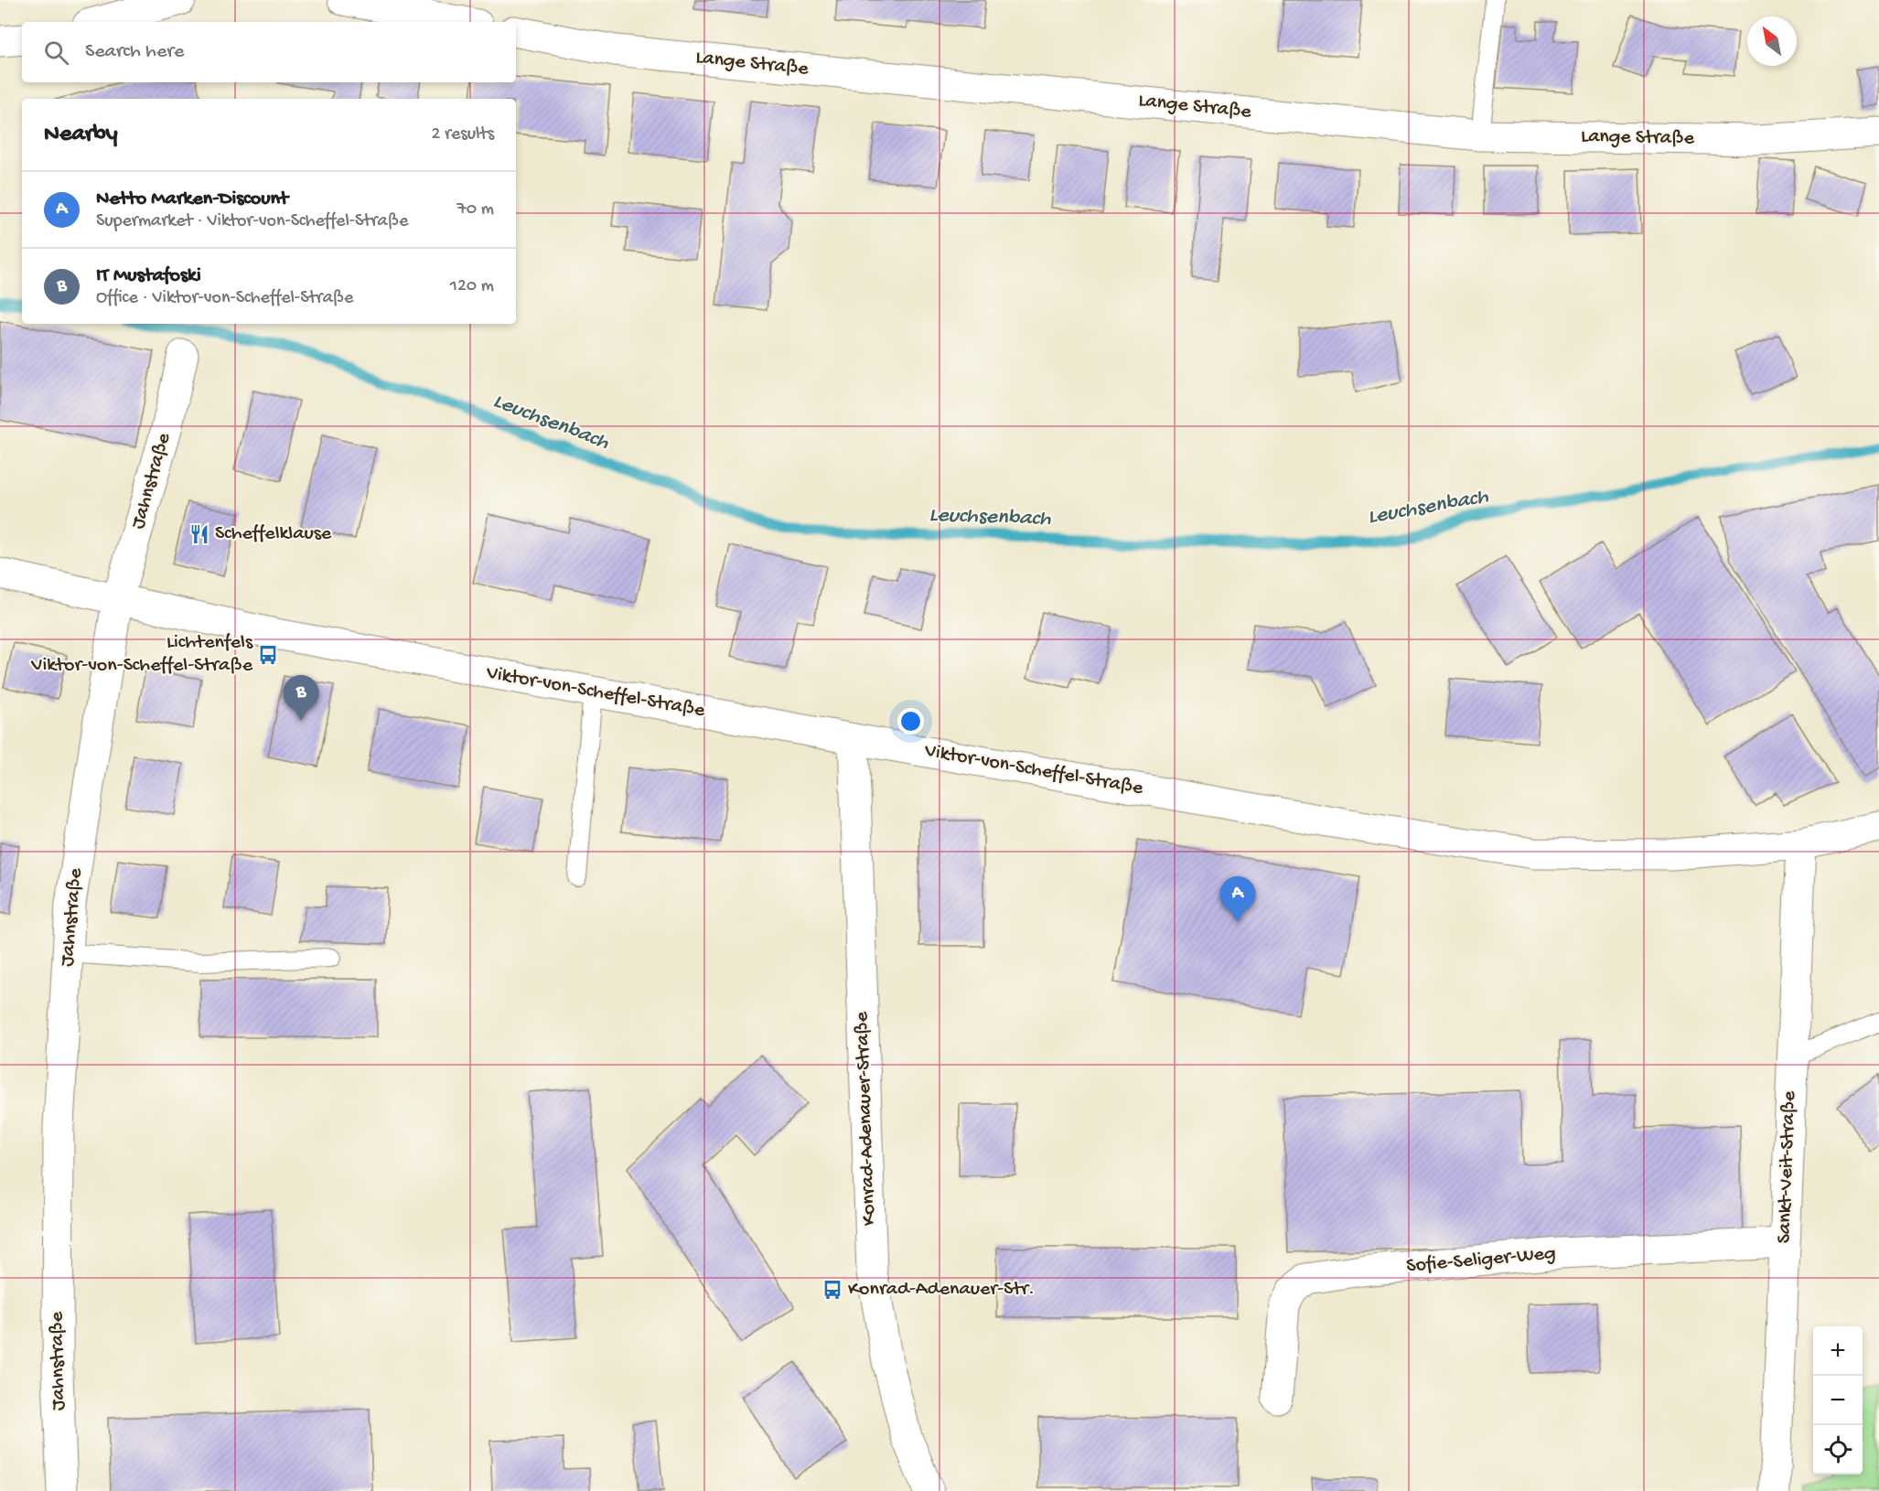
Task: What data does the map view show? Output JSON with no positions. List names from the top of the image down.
{
  "streets": {
    "street": [
      "Lange Straße",
      "Jahnstraße",
      "Viktor-von-Scheffel-Straße",
      "Konrad-Adenauer-Straße",
      "Sankt-Veit-Straße",
      "Sofie-Seliger-Weg"
    ]
  },
  "crossings": [
    ["Jahnstraße", "Viktor-von-Scheffel-Straße"],
    ["Viktor-von-Scheffel-Straße", "Konrad-Adenauer-Straße"],
    ["Viktor-von-Scheffel-Straße", "Sankt-Veit-Straße"],
    ["Sankt-Veit-Straße", "Sofie-Seliger-Weg"]
  ],
  "water": ["Leuchsenbach"],
  "places": {
    "restaurant": ["Scheffelklause"],
    "bus stop": ["Lichtenfels Viktor-von-Scheffel-Straße", "Konrad-Adenauer-Str."]
  },
  "north": "top left",
  "page": {
    "search": "Search here",
    "heading": ["Nearby", "2 results"],
    "list": [
      {
        "mark": "A",
        "name": "Netto Marken-Discount",
        "note": "Supermarket · Viktor-von-Scheffel-Straße",
        "value": "70 m"
      },
      {
        "mark": "B",
        "name": "IT Mustafoski",
        "note": "Office · Viktor-von-Scheffel-Straße",
        "value": "120 m"
      }
    ],
    "pins": ["B", "A"],
    "map_buttons": ["+", "−"]
  }
}
